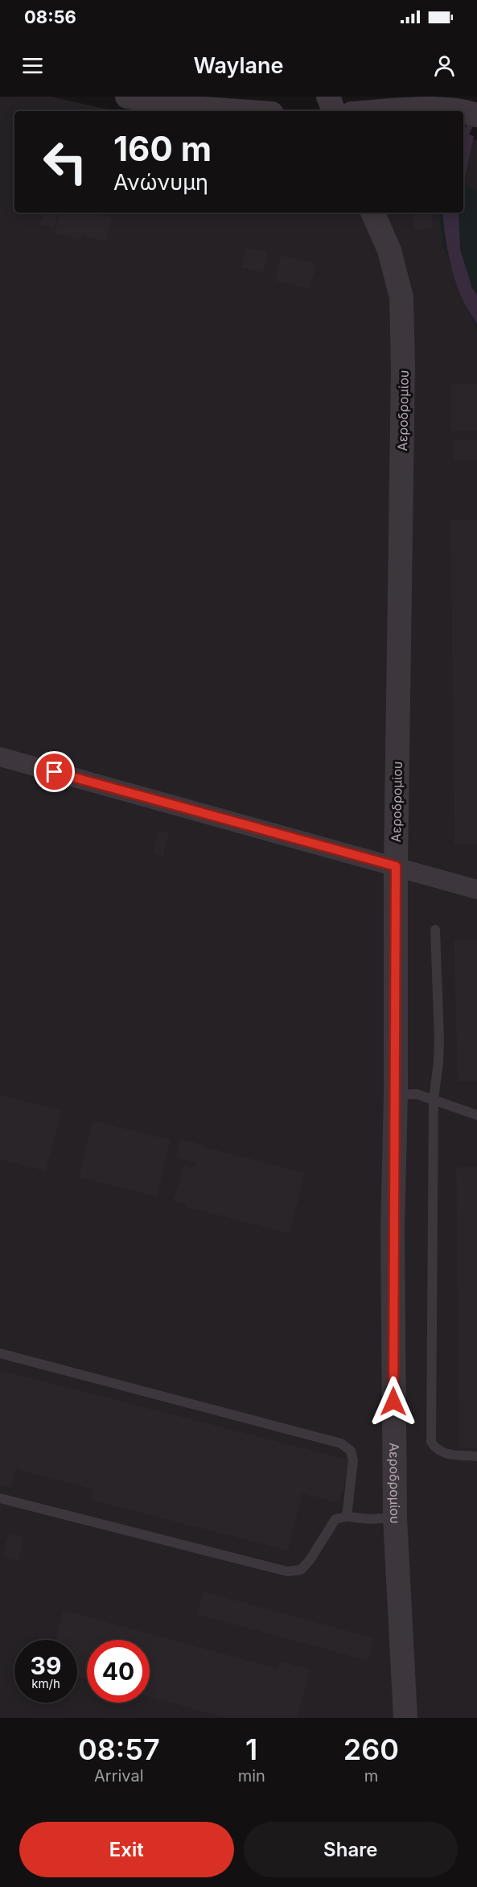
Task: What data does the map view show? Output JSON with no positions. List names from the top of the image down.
{
  "streets": {
    "street": ["Αεροδρομίου"]
  },
  "page": {
    "status": "08:56",
    "header": "Waylane",
    "turn": ["160 m", "Ανώνυμη"],
    "speed": "39 km/h",
    "limit": "40",
    "eta": [
      "08:57",
      "Arrival",
      "1",
      "min",
      "260",
      "m"
    ],
    "buttons": ["Exit", "Share"]
  }
}
